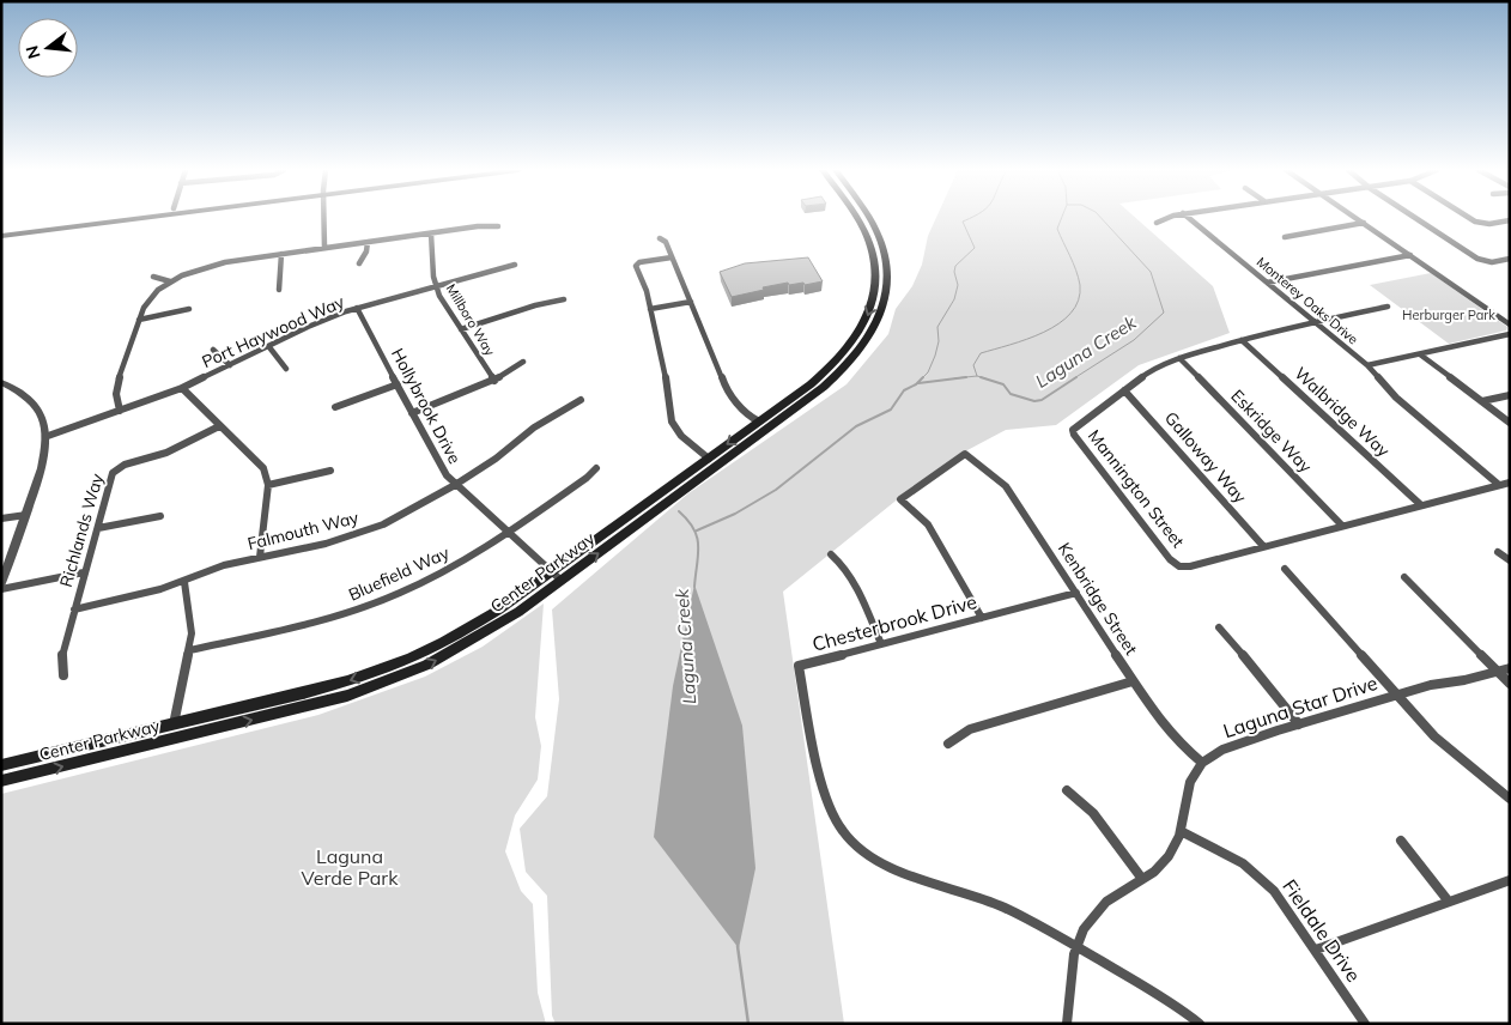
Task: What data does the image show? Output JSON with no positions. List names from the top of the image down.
{
  "streets": {
    "main road": ["Center Parkway"],
    "street": [
      "Monterey Oaks Drive",
      "Millboro Way",
      "Port Haywood Way",
      "Hollybrook Drive",
      "Walbridge Way",
      "Eskridge Way",
      "Galloway Way",
      "Mannington Street",
      "Richlands Way",
      "Falmouth Way",
      "Bluefield Way",
      "Kenbridge Street",
      "Chesterbrook Drive",
      "Laguna Star Drive",
      "Fieldale Drive"
    ]
  },
  "crossings": [
    ["Monterey Oaks Drive", "Mannington Street"],
    ["Millboro Way", "Port Haywood Way"],
    ["Port Haywood Way", "Hollybrook Drive"],
    ["Hollybrook Drive", "Falmouth Way"],
    ["Hollybrook Drive", "Center Parkway"],
    ["Hollybrook Drive", "Bluefield Way"],
    ["Walbridge Way", "Mannington Street"],
    ["Eskridge Way", "Mannington Street"],
    ["Galloway Way", "Mannington Street"],
    ["Richlands Way", "Falmouth Way"],
    ["Kenbridge Street", "Chesterbrook Drive"],
    ["Kenbridge Street", "Laguna Star Drive"]
  ],
  "water": ["Laguna Creek"],
  "parks": ["Herburger Park", "Laguna Verde Park"],
  "north": "left"
}
